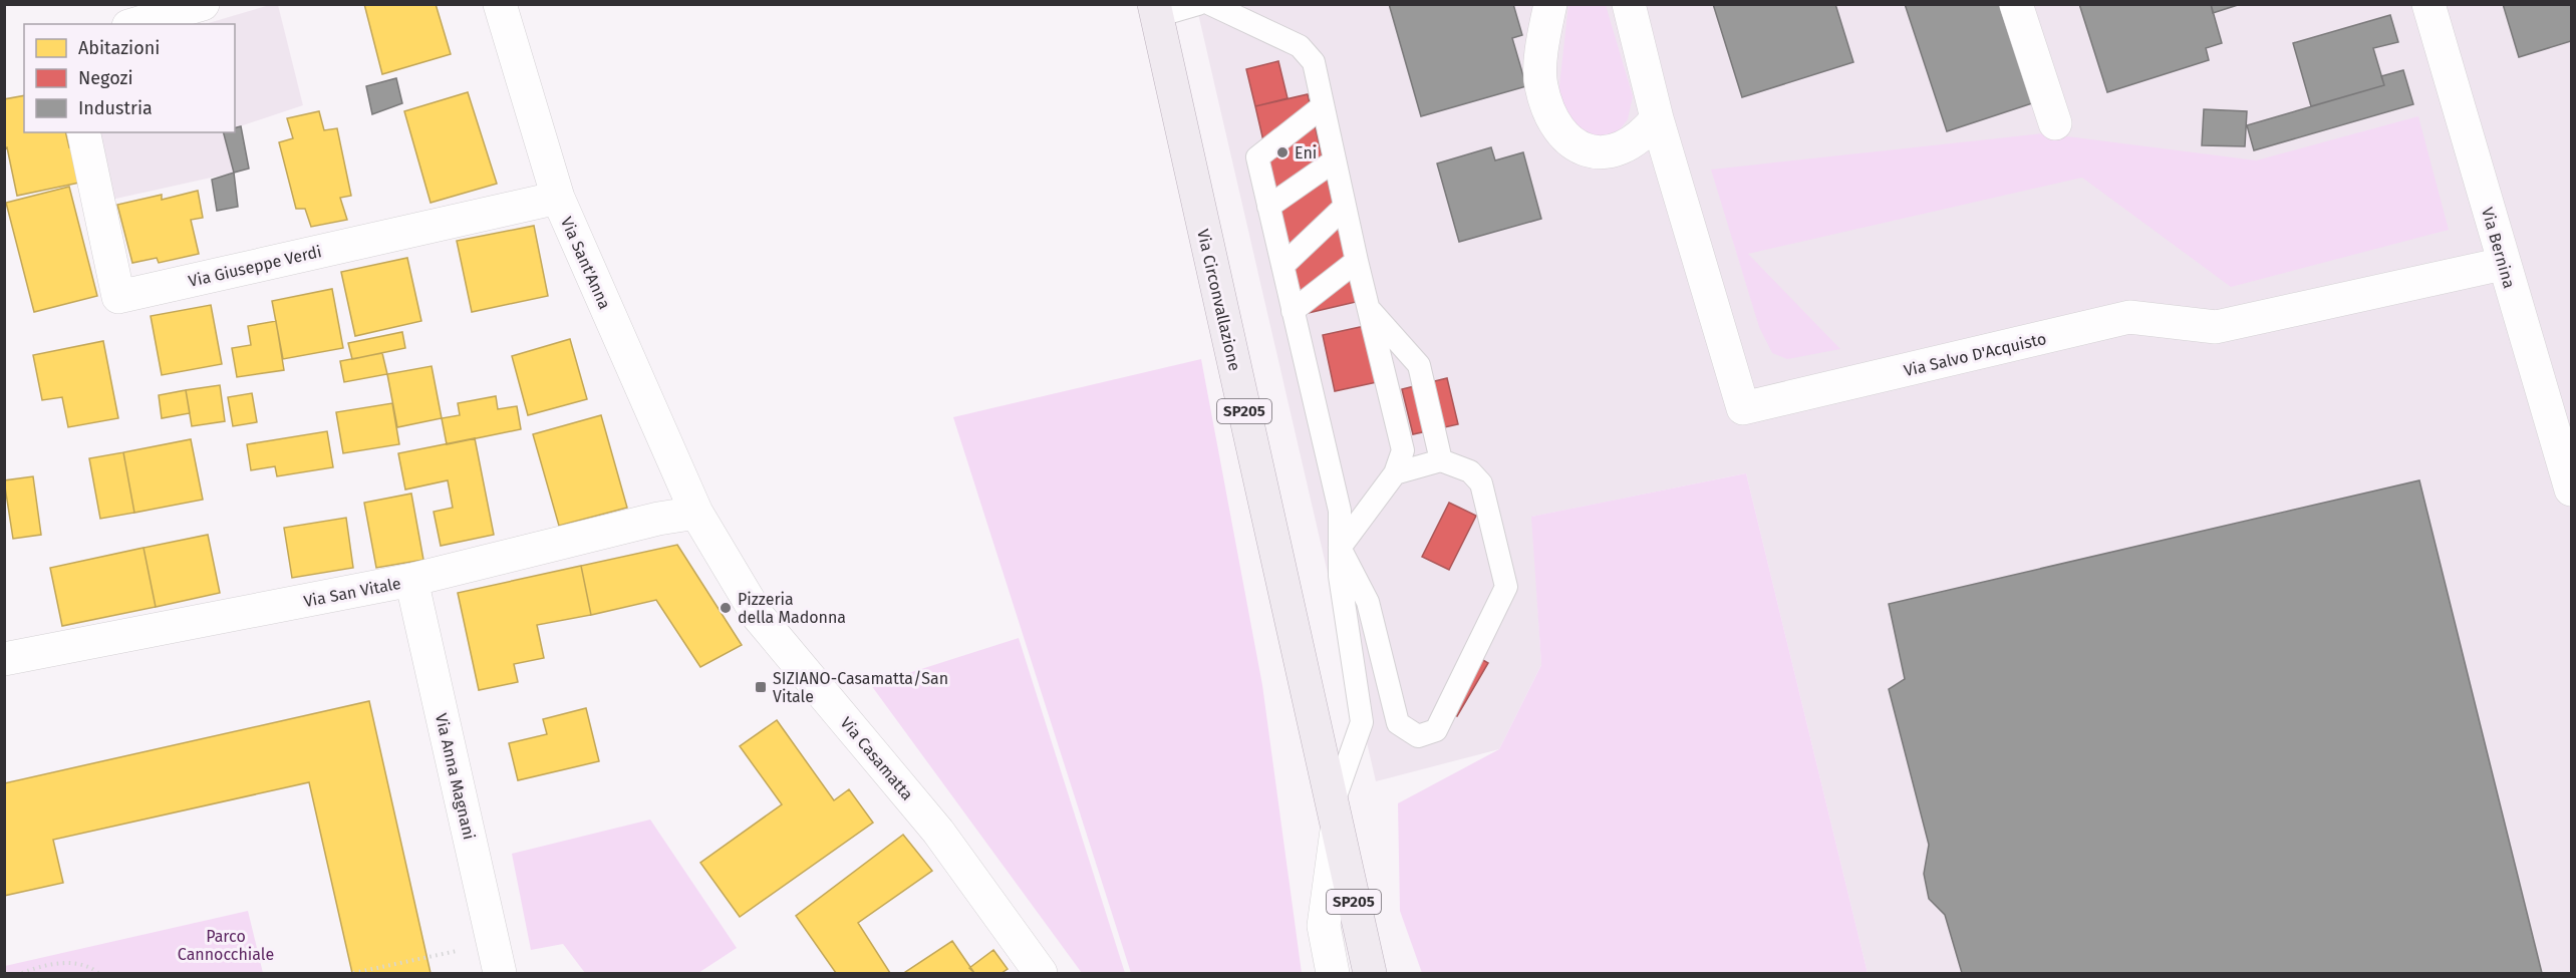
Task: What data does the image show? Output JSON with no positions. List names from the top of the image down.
{
  "streets": {
    "main road": ["Via Circonvallazione", "SP205"],
    "street": [
      "Via Bernina",
      "Via Sant'Anna",
      "Via Giuseppe Verdi",
      "Via Salvo D'Acquisto",
      "Via San Vitale",
      "Via Casamatta",
      "Via Anna Magnani"
    ]
  },
  "crossings": [
    ["Via Bernina", "Via Salvo D'Acquisto"],
    ["Via Sant'Anna", "Via Giuseppe Verdi"],
    ["Via Sant'Anna", "Via San Vitale"],
    ["Via Sant'Anna", "Via Casamatta"],
    ["Via Circonvallazione", "SP205"],
    ["Via San Vitale", "Via Casamatta"],
    ["Via San Vitale", "Via Anna Magnani"]
  ],
  "parks": ["Parco Cannocchiale"],
  "places": {
    "other": ["Eni", "Pizzeria della Madonna"],
    "transit": ["SIZIANO-Casamatta/San Vitale"]
  },
  "legend": ["Abitazioni", "Negozi", "Industria"]
}
